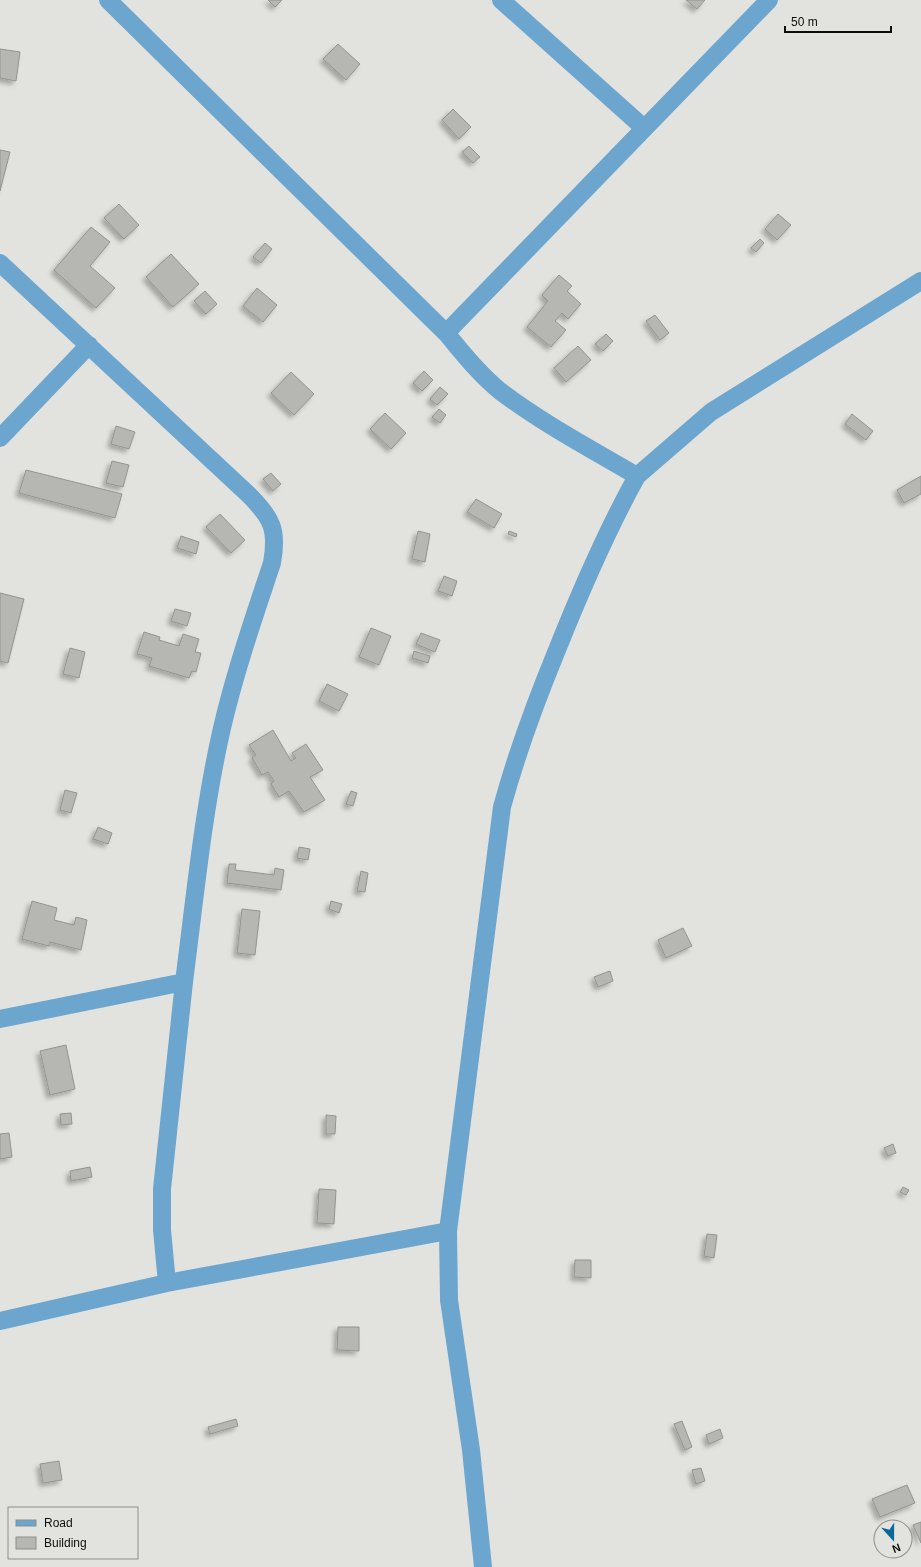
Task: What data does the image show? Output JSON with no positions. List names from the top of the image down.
{
  "legend": ["Road", "Building"],
  "scale_bar": "50 m",
  "north": "bottom"
}
